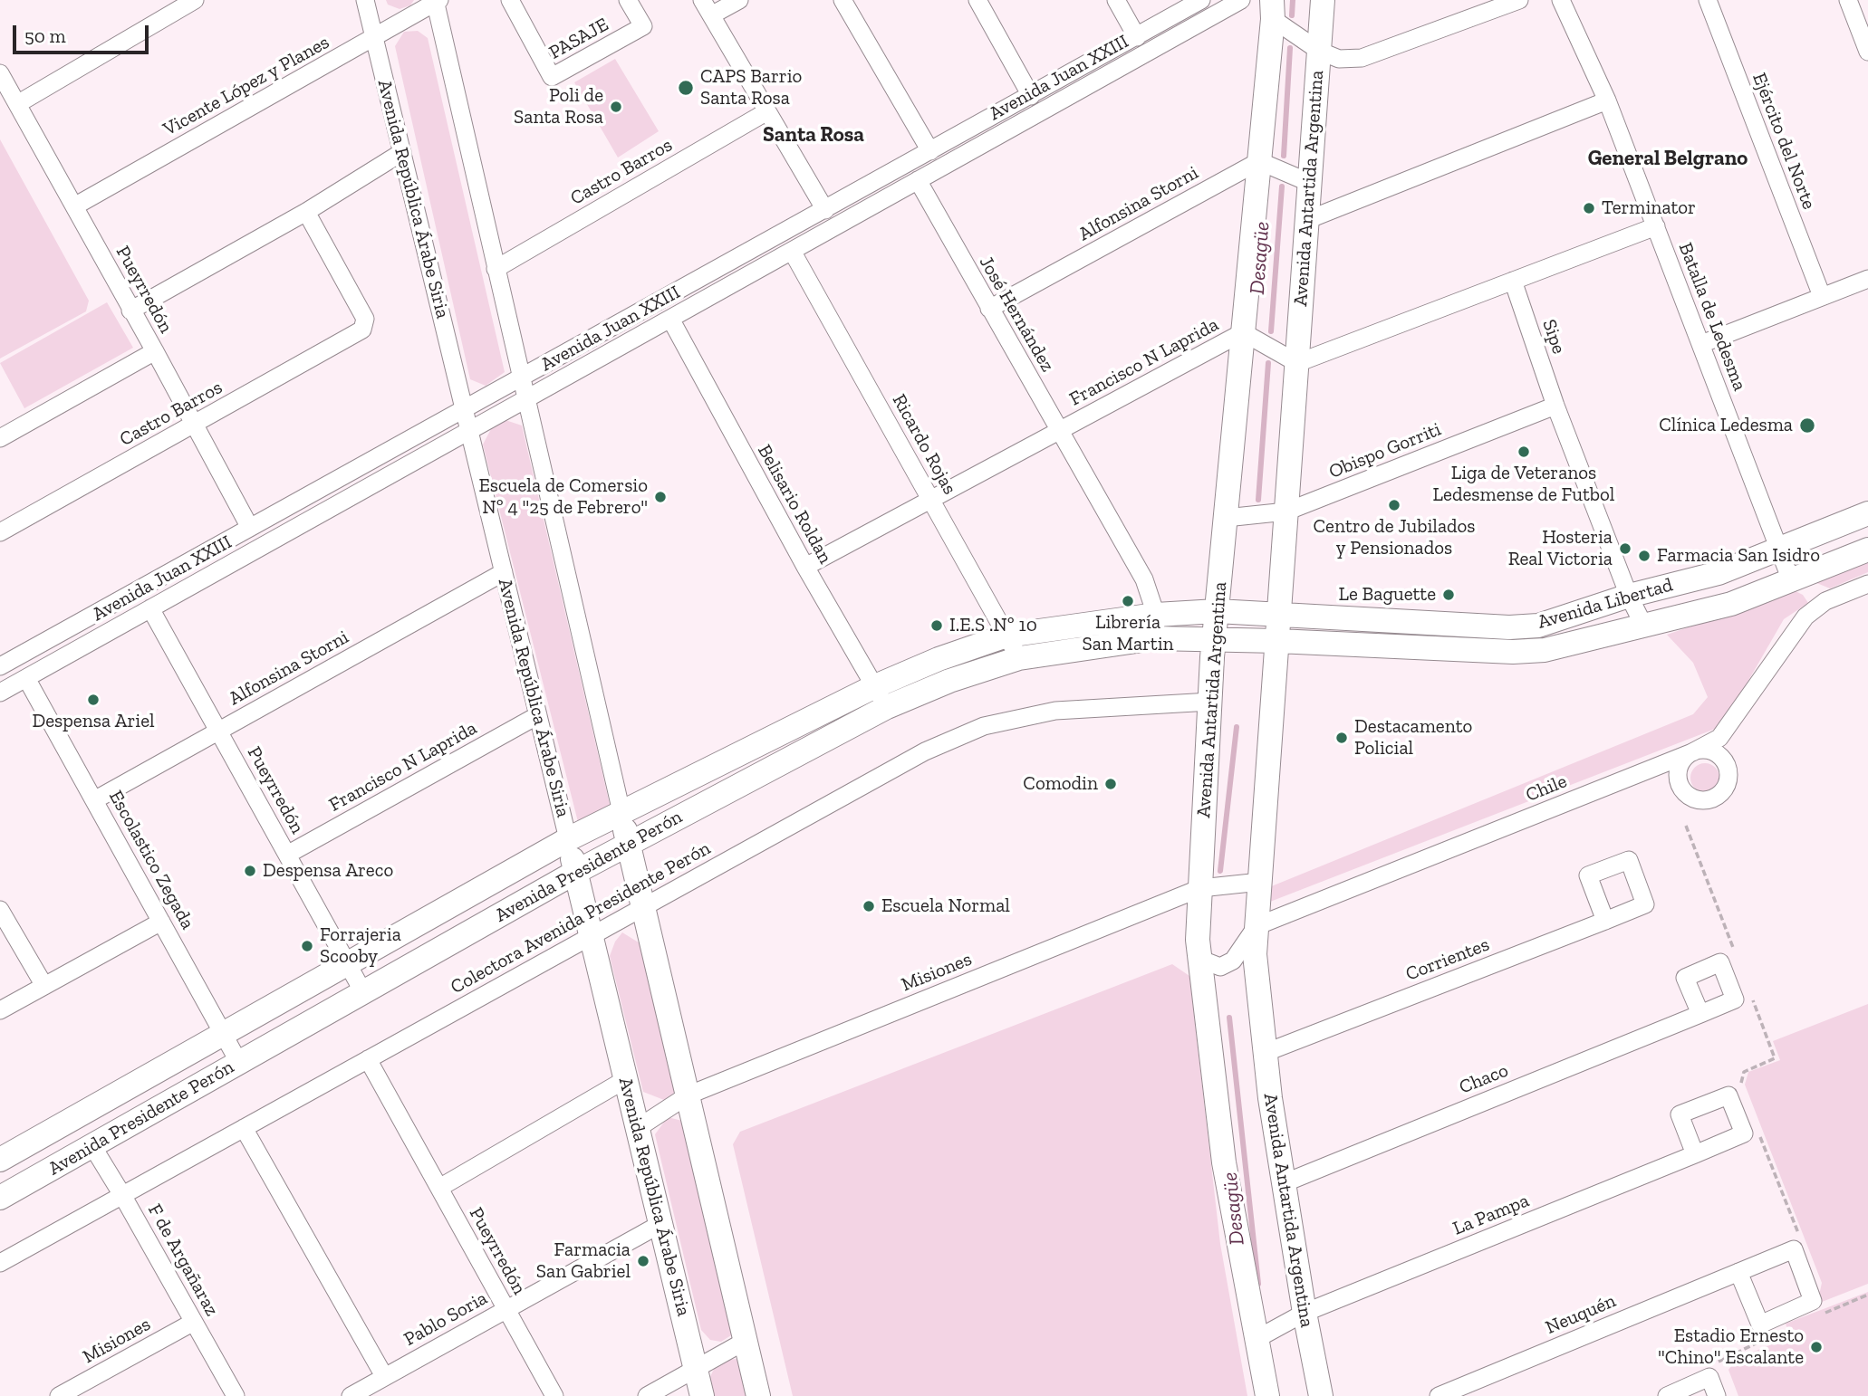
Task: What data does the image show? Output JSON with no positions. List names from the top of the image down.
{
  "streets": {
    "street": [
      "PASAJE",
      "Avenida Juan XXIII",
      "Vicente López y Planes",
      "Ejército del Norte",
      "Castro Barros",
      "Avenida Antartida Argentina",
      "Avenida República Árabe Siria",
      "Alfonsina Storni",
      "Pueyrredón",
      "José Hernández",
      "Batalla de Ledesma",
      "Sipe",
      "Francisco N Laprida",
      "Ricardo Rojas",
      "Obispo Gorriti",
      "Belisario Roldan",
      "Avenida Libertad",
      "Chile",
      "Escolastico Zegada",
      "Avenida Presidente Perón",
      "Colectora Avenida Presidente Perón",
      "Corrientes",
      "Misiones",
      "Chaco",
      "La Pampa",
      "F de Argañaraz",
      "Neuquén",
      "Pablo Soria"
    ]
  },
  "crossings": [
    ["Avenida Juan XXIII", "Avenida República Árabe Siria"],
    ["Avenida Juan XXIII", "Pueyrredón"],
    ["Avenida Juan XXIII", "José Hernández"],
    ["Avenida Juan XXIII", "Ricardo Rojas"],
    ["Avenida Juan XXIII", "Belisario Roldan"],
    ["Avenida Juan XXIII", "Escolastico Zegada"],
    ["Vicente López y Planes", "Avenida República Árabe Siria"],
    ["Vicente López y Planes", "Pueyrredón"],
    ["Castro Barros", "Pueyrredón"],
    ["Avenida Antartida Argentina", "Alfonsina Storni"],
    ["Avenida Antartida Argentina", "Francisco N Laprida"],
    ["Avenida Antartida Argentina", "Obispo Gorriti"],
    ["Avenida Antartida Argentina", "Avenida Libertad"],
    ["Avenida Antartida Argentina", "Chile"],
    ["Avenida Antartida Argentina", "Avenida Presidente Perón"],
    ["Avenida Antartida Argentina", "Colectora Avenida Presidente Perón"],
    ["Avenida Antartida Argentina", "Corrientes"],
    ["Avenida Antartida Argentina", "Misiones"],
    ["Avenida Antartida Argentina", "Chaco"],
    ["Avenida Antartida Argentina", "La Pampa"],
    ["Avenida República Árabe Siria", "Alfonsina Storni"],
    ["Avenida República Árabe Siria", "Francisco N Laprida"],
    ["Avenida República Árabe Siria", "Avenida Presidente Perón"],
    ["Avenida República Árabe Siria", "Colectora Avenida Presidente Perón"],
    ["Avenida República Árabe Siria", "Misiones"],
    ["Avenida República Árabe Siria", "Pablo Soria"],
    ["Alfonsina Storni", "Pueyrredón"],
    ["Alfonsina Storni", "José Hernández"],
    ["Alfonsina Storni", "Escolastico Zegada"],
    ["Pueyrredón", "Francisco N Laprida"],
    ["Pueyrredón", "Avenida Presidente Perón"],
    ["Pueyrredón", "Colectora Avenida Presidente Perón"],
    ["Pueyrredón", "Pablo Soria"],
    ["José Hernández", "Francisco N Laprida"],
    ["José Hernández", "Avenida Presidente Perón"],
    ["Batalla de Ledesma", "Avenida Libertad"],
    ["Sipe", "Obispo Gorriti"],
    ["Sipe", "Avenida Libertad"],
    ["Francisco N Laprida", "Ricardo Rojas"],
    ["Francisco N Laprida", "Belisario Roldan"],
    ["Ricardo Rojas", "Avenida Presidente Perón"],
    ["Belisario Roldan", "Avenida Presidente Perón"],
    ["Avenida Libertad", "Avenida Presidente Perón"],
    ["Escolastico Zegada", "Avenida Presidente Perón"],
    ["Avenida Presidente Perón", "F de Argañaraz"],
    ["Colectora Avenida Presidente Perón", "F de Argañaraz"],
    ["Misiones", "F de Argañaraz"]
  ],
  "districts": ["Santa Rosa", "General Belgrano"],
  "water": ["Desagüe"],
  "places": [
    "CAPS Barrio Santa Rosa",
    "Poli de Santa Rosa",
    "Terminator",
    "Clínica Ledesma",
    "Liga de Veteranos Ledesmense de Futbol",
    "Escuela de Comersio Nº 4 \"25 de Febrero\"",
    "Centro de Jubilados y Pensionados",
    "Hosteria Real Victoria",
    "Farmacia San Isidro",
    "Le Baguette",
    "Librería San Martin",
    "I.E.S .Nº 10",
    "Despensa Ariel",
    "Destacamento Policial",
    "Comodin",
    "Despensa Areco",
    "Escuela Normal",
    "Forrajeria Scooby",
    "Farmacia San Gabriel",
    "Estadio Ernesto \"Chino\" Escalante"
  ],
  "scale_bar": "50 m"
}
